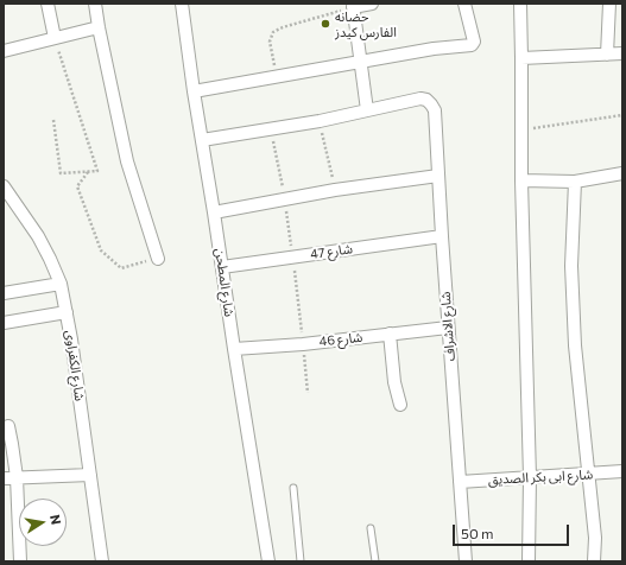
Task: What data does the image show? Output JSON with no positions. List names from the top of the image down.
{
  "streets": {
    "street": [
      "شارع 47",
      "شارع المطحن",
      "شارع الاشراف",
      "شارع 46",
      "شارع الكفراوى",
      "شارع ابى بكر الصديق"
    ]
  },
  "crossings": [
    ["شارع 47", "شارع المطحن"],
    ["شارع 47", "شارع الاشراف"],
    ["شارع المطحن", "شارع 46"],
    ["شارع الاشراف", "شارع 46"],
    ["شارع الاشراف", "شارع ابى بكر الصديق"]
  ],
  "places": ["حضانه الفارس كيدز"],
  "scale_bar": "50 m",
  "north": "right"
}
